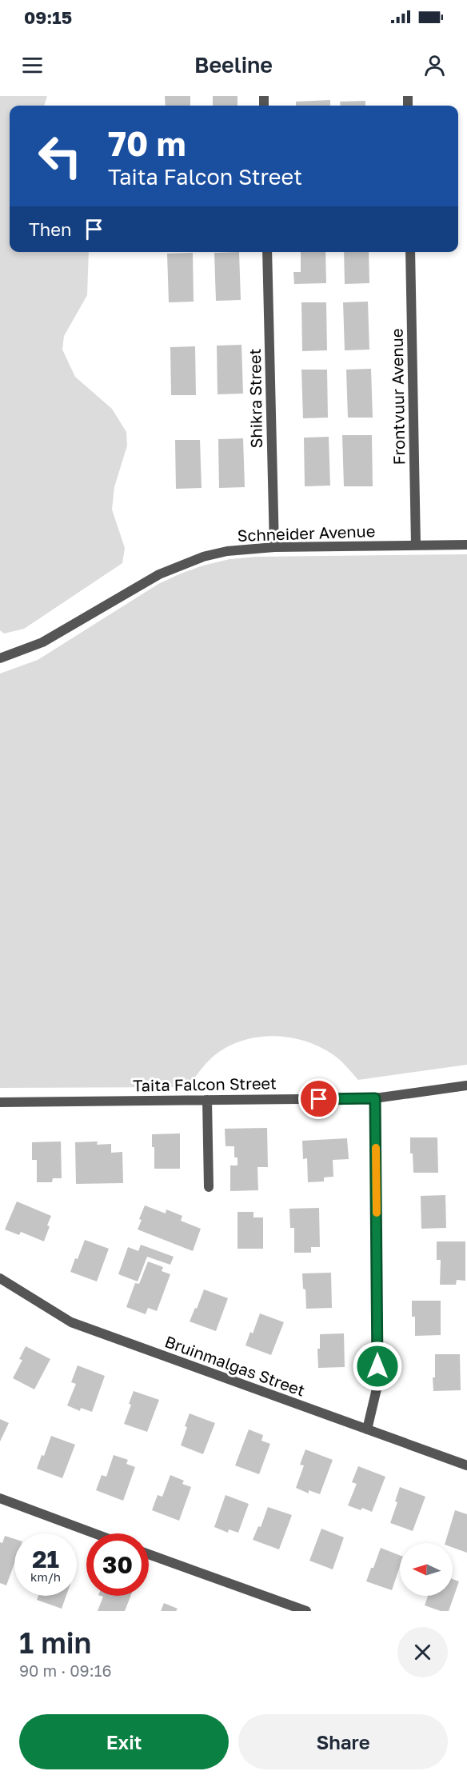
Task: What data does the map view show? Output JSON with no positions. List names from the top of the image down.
{
  "streets": {
    "street": [
      "Frontvuur Avenue",
      "Shikra Street",
      "Schneider Avenue",
      "Taita Falcon Street",
      "Bruinmalgas Street"
    ]
  },
  "crossings": [
    ["Frontvuur Avenue", "Schneider Avenue"],
    ["Shikra Street", "Schneider Avenue"]
  ],
  "north": "left",
  "page": {
    "status": "09:15",
    "header": "Beeline",
    "turn": ["70 m", "Taita Falcon Street"],
    "then": "Then",
    "speed": "21 km/h",
    "limit": "30",
    "heading": ["1 min", "90 m · 09:16"],
    "buttons": ["Exit", "Share"]
  }
}
